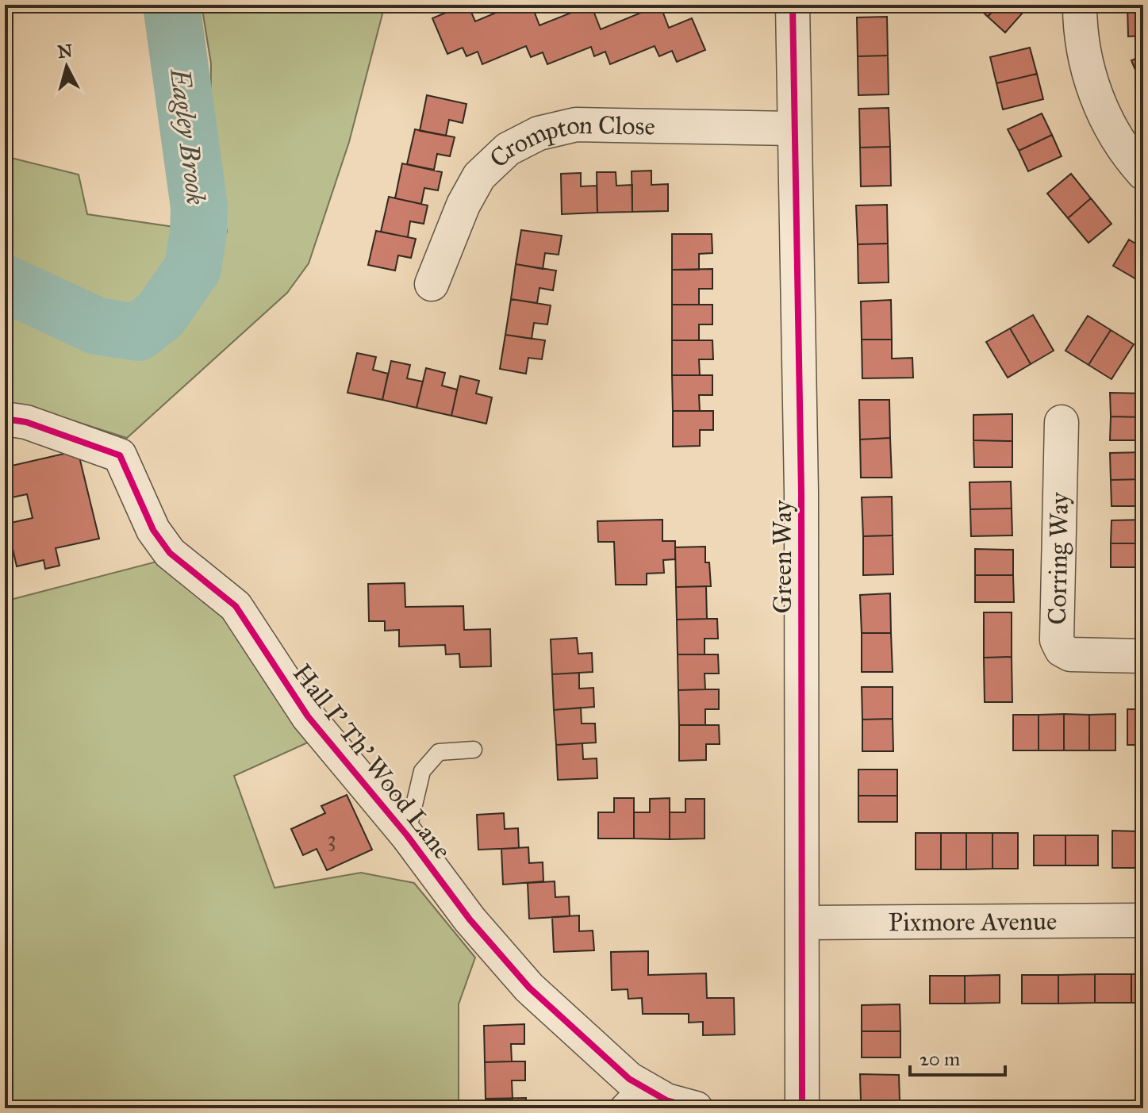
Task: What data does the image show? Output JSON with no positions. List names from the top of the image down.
{
  "streets": {
    "street": [
      "Crompton Close",
      "Green Way",
      "Corring Way",
      "Hall I' Th' Wood Lane",
      "Pixmore Avenue"
    ]
  },
  "crossings": [
    ["Crompton Close", "Green Way"],
    ["Green Way", "Pixmore Avenue"]
  ],
  "water": ["Eagley Brook"],
  "house_numbers": ["3"],
  "scale_bar": "20 m",
  "north": "top"
}
